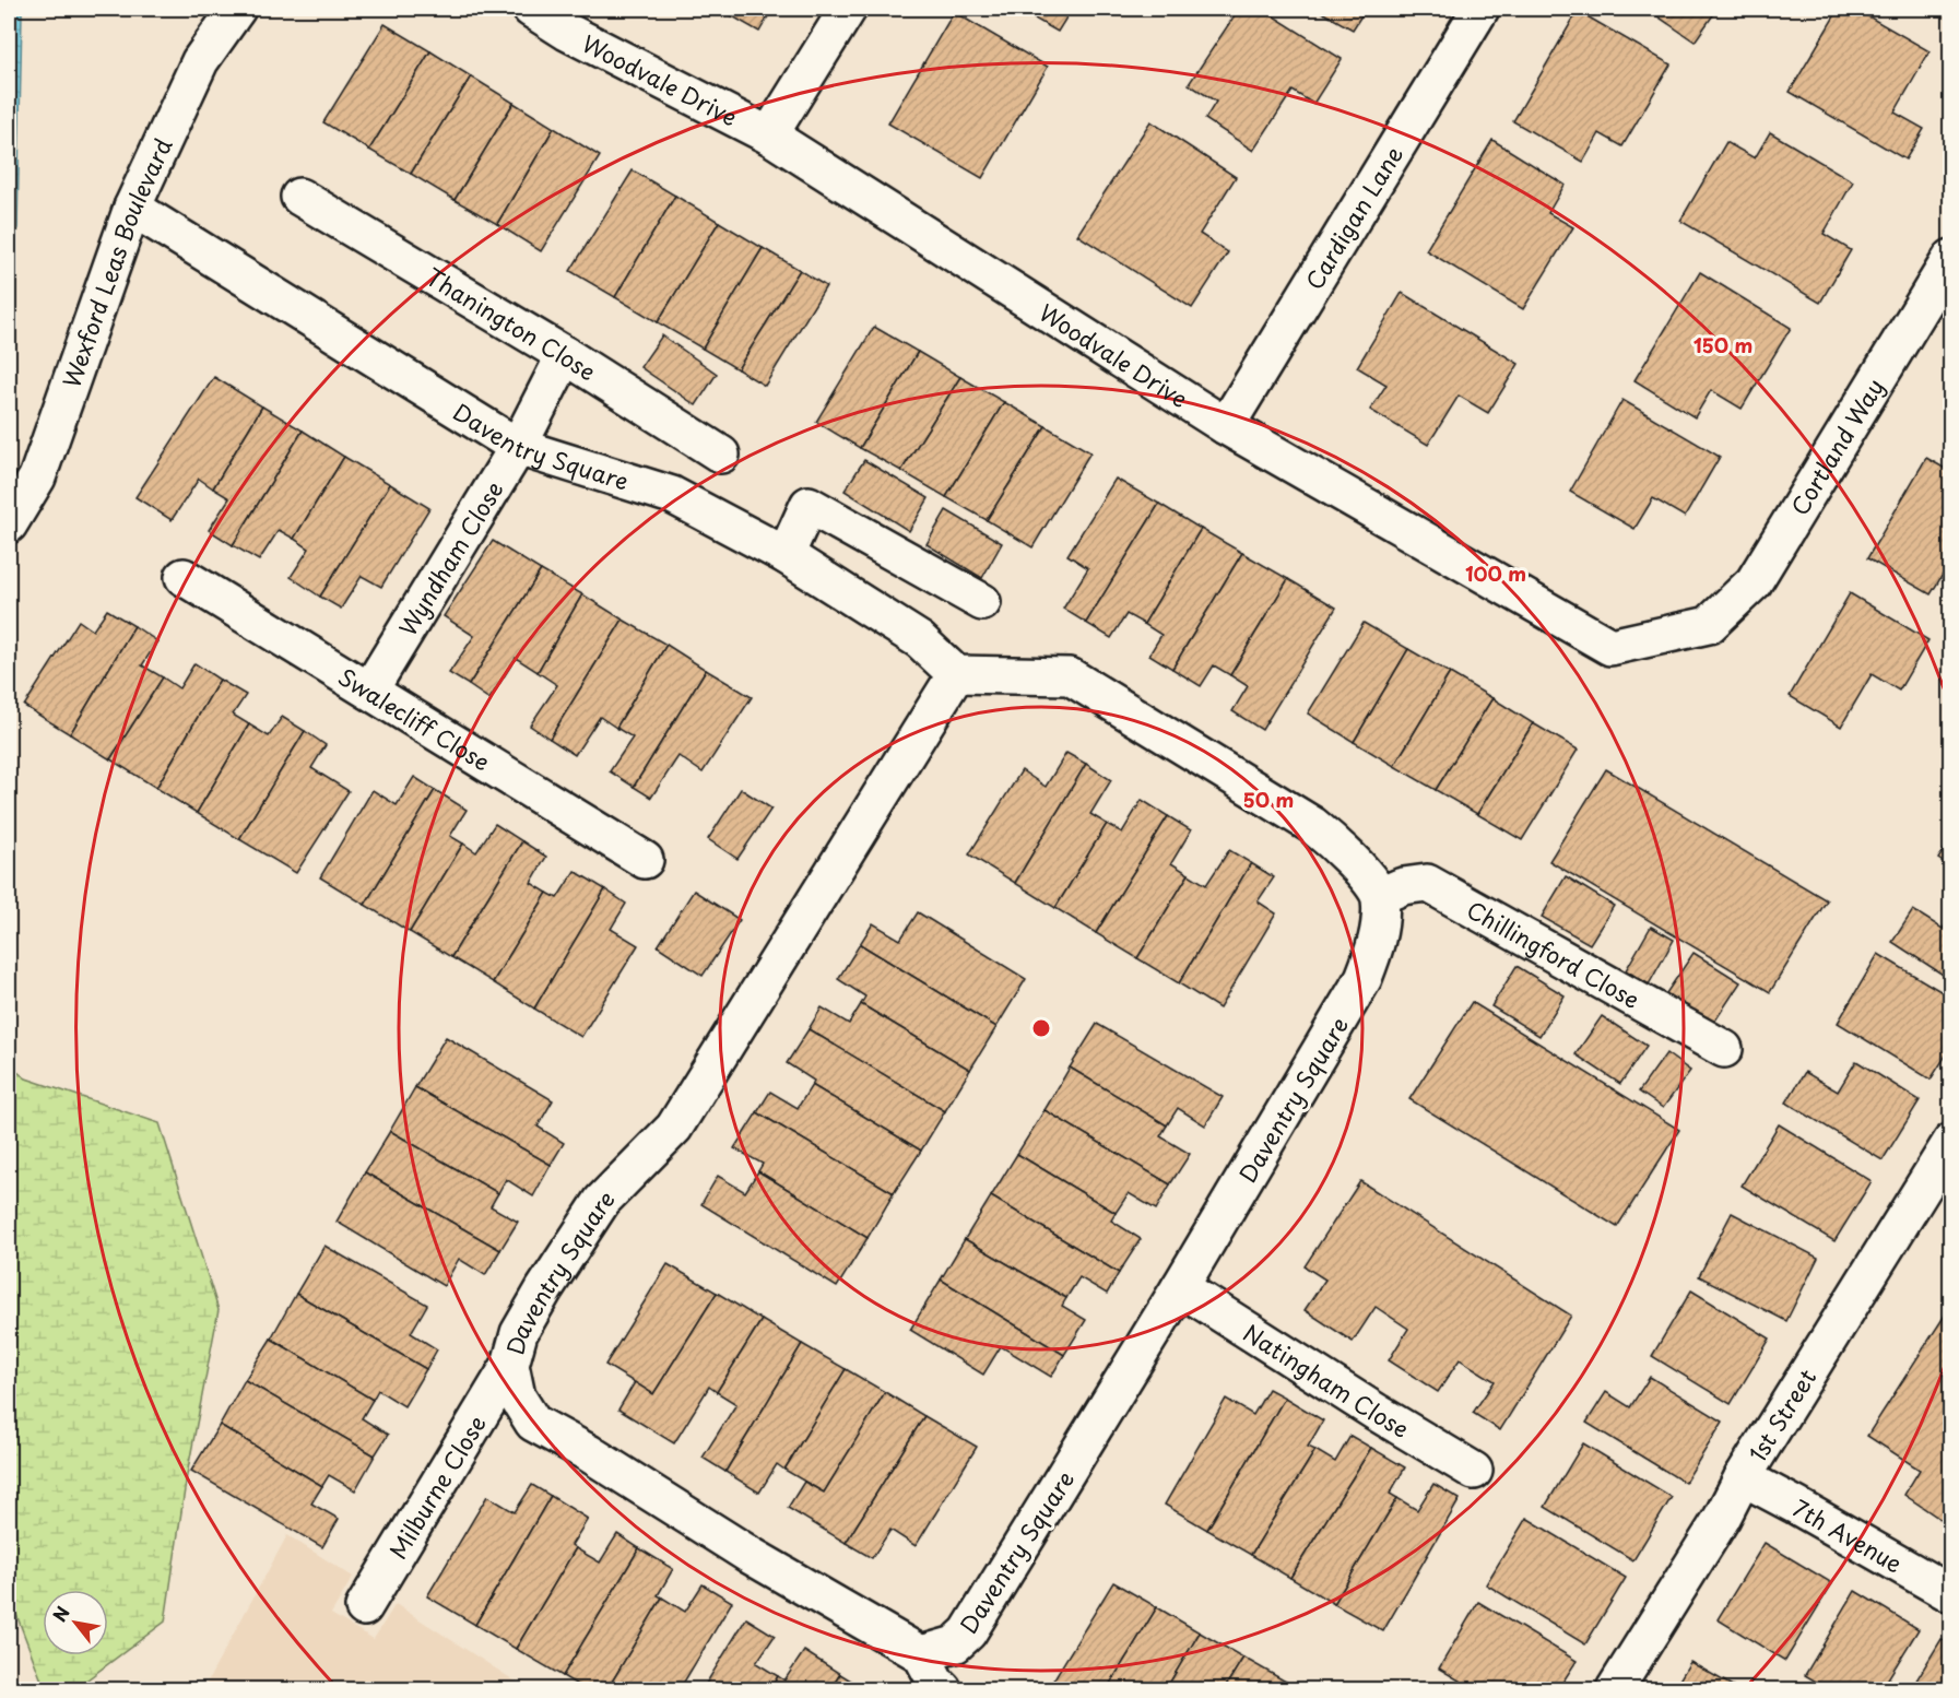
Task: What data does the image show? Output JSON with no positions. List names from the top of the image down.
{
  "streets": {
    "street": [
      "Woodvale Drive",
      "Cardigan Lane",
      "Wexford Leas Boulevard",
      "Thanington Close",
      "Daventry Square",
      "Cortland Way",
      "Wyndham Close",
      "Swalecliff Close",
      "Chillingford Close",
      "Natingham Close",
      "1st Street",
      "Milburne Close",
      "7th Avenue"
    ]
  },
  "crossings": [
    ["Woodvale Drive", "Cardigan Lane"],
    ["Woodvale Drive", "Cortland Way"],
    ["Wexford Leas Boulevard", "Daventry Square"],
    ["Thanington Close", "Wyndham Close"],
    ["Daventry Square", "Wyndham Close"],
    ["Daventry Square", "Chillingford Close"],
    ["Daventry Square", "Natingham Close"],
    ["Daventry Square", "Milburne Close"],
    ["Wyndham Close", "Swalecliff Close"],
    ["1st Street", "7th Avenue"]
  ],
  "north": "top left",
  "rings": ["150 m", "100 m", "50 m"]
}
